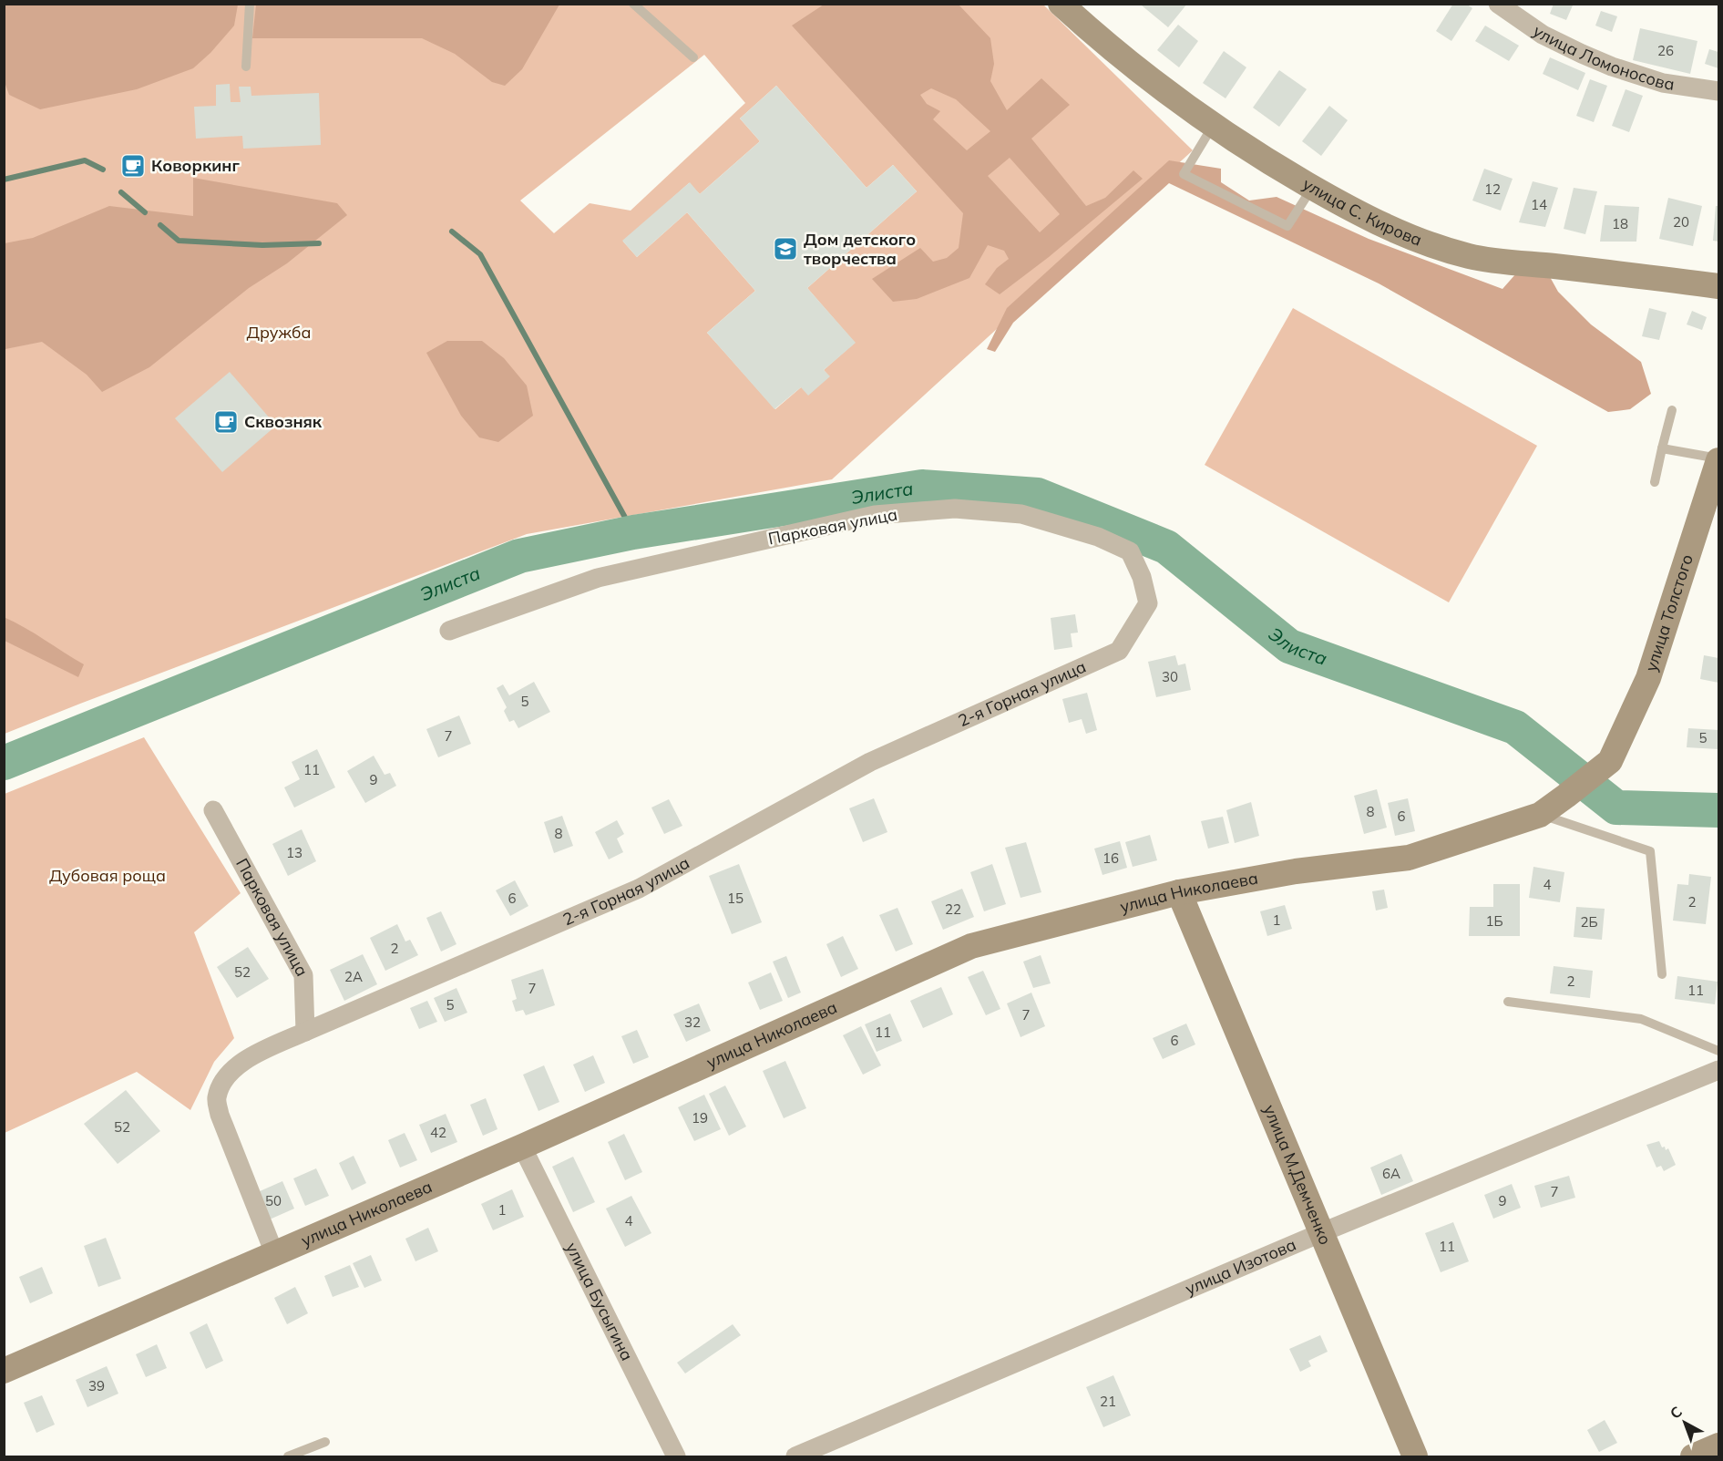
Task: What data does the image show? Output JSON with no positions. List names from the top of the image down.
{
  "streets": {
    "street": [
      "улица Ломоносова",
      "улица С. Кирова",
      "Парковая улица",
      "улица Толстого",
      "2-я Горная улица",
      "улица Николаева",
      "улица М.Демченко",
      "улица Изотова",
      "улица Бусыгина"
    ]
  },
  "crossings": [
    ["Парковая улица", "2-я Горная улица"],
    ["улица Толстого", "улица Николаева"],
    ["2-я Горная улица", "улица Николаева"],
    ["улица Николаева", "улица М.Демченко"],
    ["улица Николаева", "улица Бусыгина"],
    ["улица М.Демченко", "улица Изотова"]
  ],
  "water": ["Элиста"],
  "parks": ["Дружба", "Дубовая роща"],
  "places": {
    "cafe": ["Коворкинг", "Сквозняк"],
    "school or university": ["Дом детского творчества"]
  },
  "house_numbers": [
    "26",
    "12",
    "14",
    "20",
    "18",
    "30",
    "5",
    "7",
    "5",
    "11",
    "9",
    "8",
    "6",
    "8",
    "13",
    "16",
    "4",
    "6",
    "15",
    "2",
    "22",
    "1",
    "1Б",
    "2Б",
    "2",
    "52",
    "2А",
    "2",
    "7",
    "11",
    "5",
    "7",
    "32",
    "11",
    "6",
    "19",
    "52",
    "42",
    "6А",
    "7",
    "50",
    "9",
    "1",
    "4",
    "11",
    "39",
    "21"
  ],
  "north": "top left"
}
